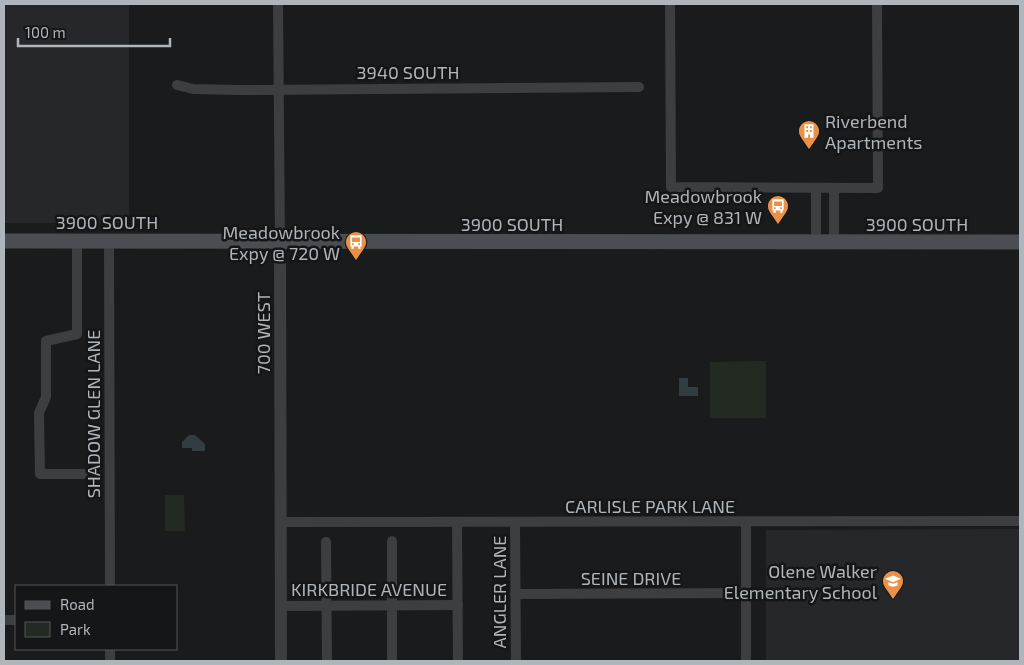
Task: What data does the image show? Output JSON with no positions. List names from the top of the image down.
{
  "streets": {
    "main road": ["3900 SOUTH"],
    "street": [
      "3940 SOUTH",
      "700 WEST",
      "SHADOW GLEN LANE",
      "CARLISLE PARK LANE",
      "SEINE DRIVE",
      "KIRKBRIDE AVENUE",
      "ANGLER LANE"
    ]
  },
  "crossings": [
    ["3940 SOUTH", "700 WEST"],
    ["3900 SOUTH", "700 WEST"],
    ["3900 SOUTH", "SHADOW GLEN LANE"],
    ["700 WEST", "CARLISLE PARK LANE"],
    ["700 WEST", "KIRKBRIDE AVENUE"],
    ["CARLISLE PARK LANE", "ANGLER LANE"],
    ["SEINE DRIVE", "ANGLER LANE"]
  ],
  "places": {
    "building": ["Riverbend Apartments"],
    "bus stop": ["Meadowbrook Expy @ 831 W", "Meadowbrook Expy @ 720 W"],
    "school or university": ["Olene Walker Elementary School"]
  },
  "legend": ["Road", "Park"],
  "scale_bar": "100 m"
}
